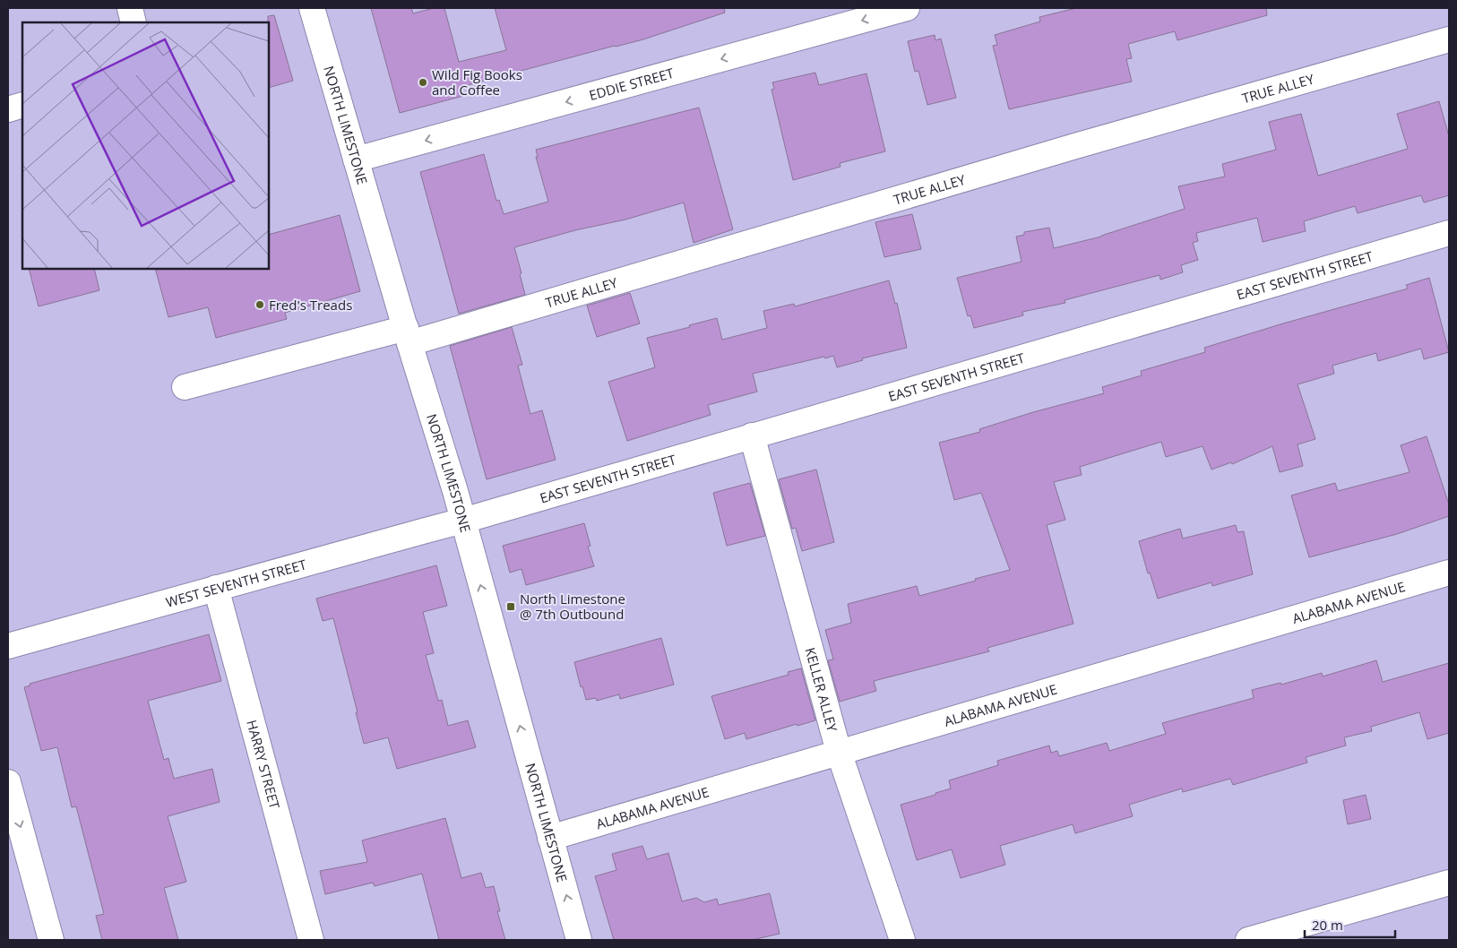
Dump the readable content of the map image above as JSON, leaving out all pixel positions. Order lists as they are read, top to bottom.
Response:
{
  "streets": {
    "street": [
      "EDDIE STREET",
      "TRUE ALLEY",
      "NORTH LIMESTONE",
      "EAST SEVENTH STREET",
      "WEST SEVENTH STREET",
      "ALABAMA AVENUE",
      "KELLER ALLEY",
      "HARRY STREET"
    ]
  },
  "crossings": [
    ["EDDIE STREET", "NORTH LIMESTONE"],
    ["TRUE ALLEY", "NORTH LIMESTONE"],
    ["NORTH LIMESTONE", "EAST SEVENTH STREET"],
    ["NORTH LIMESTONE", "WEST SEVENTH STREET"],
    ["NORTH LIMESTONE", "ALABAMA AVENUE"],
    ["EAST SEVENTH STREET", "WEST SEVENTH STREET"],
    ["EAST SEVENTH STREET", "KELLER ALLEY"],
    ["WEST SEVENTH STREET", "HARRY STREET"],
    ["ALABAMA AVENUE", "KELLER ALLEY"]
  ],
  "one_way": ["EDDIE STREET", "NORTH LIMESTONE"],
  "places": {
    "other": ["Wild Fig Books and Coffee", "Fred's Treads"],
    "transit": ["North Limestone @ 7th Outbound"]
  },
  "scale_bar": "20 m"
}
